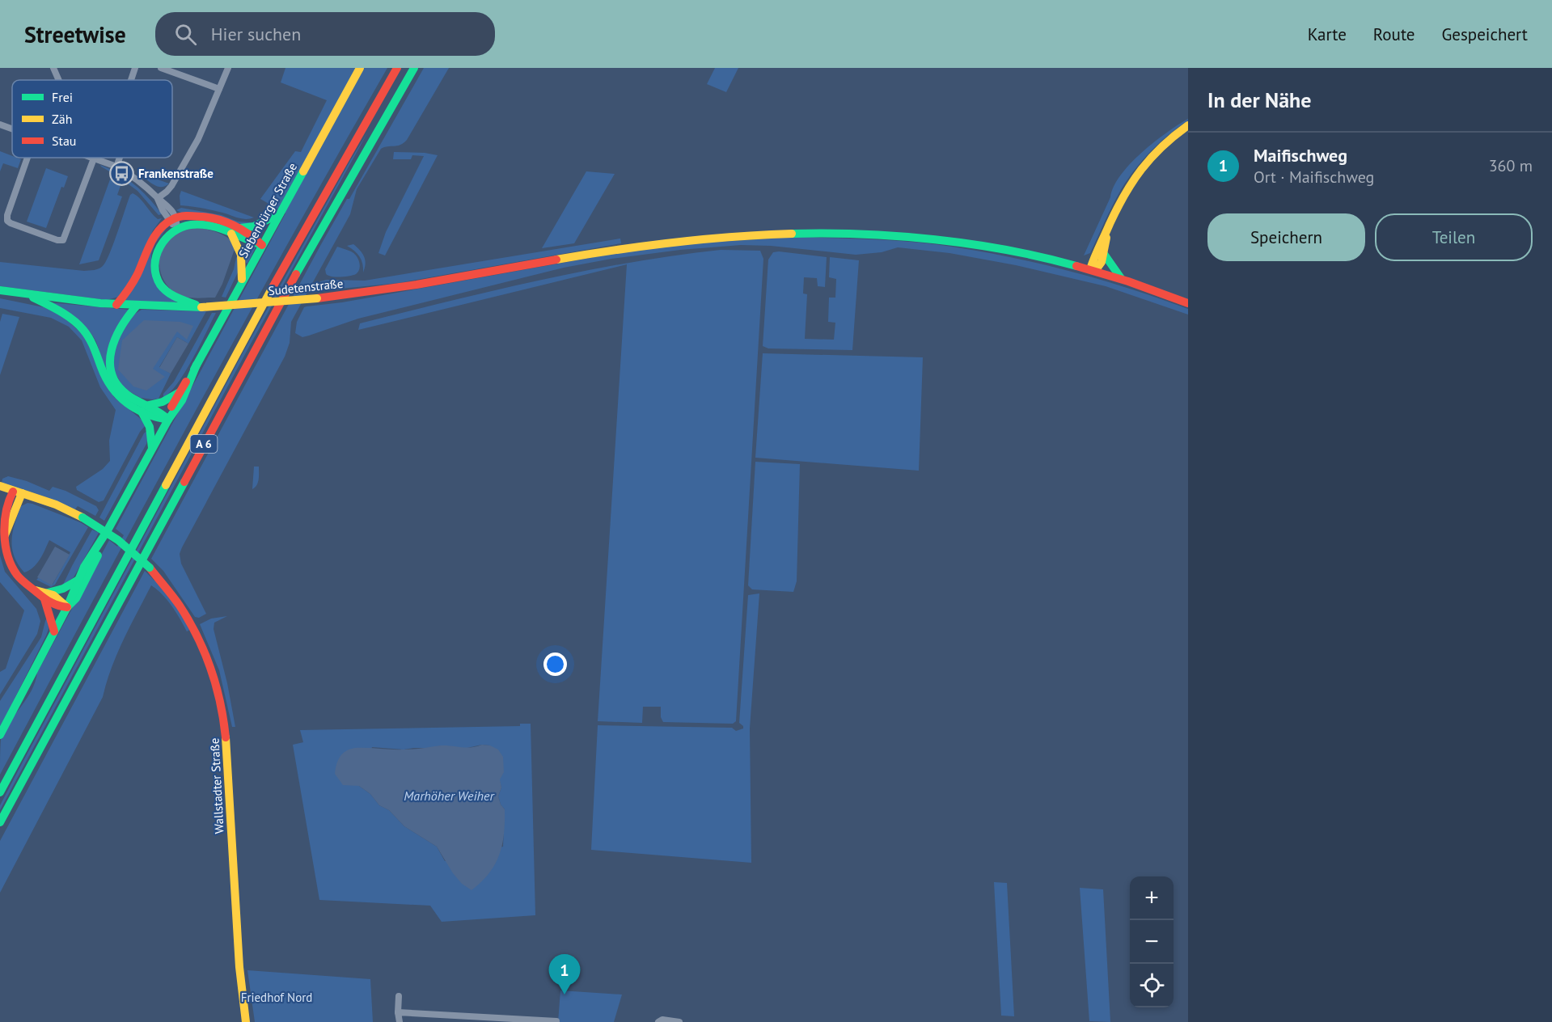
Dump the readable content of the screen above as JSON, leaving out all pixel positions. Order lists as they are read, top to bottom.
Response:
{
  "streets": {
    "main road": [
      "Siebenbürger Straße",
      "Sudetenstraße",
      "A 6",
      "Wallstadter Straße"
    ]
  },
  "water": ["Marhöher Weiher"],
  "parks": ["Friedhof Nord"],
  "places": {
    "bus stop": ["Frankenstraße"]
  },
  "legend": ["Frei", "Zäh", "Stau"],
  "page": {
    "header": "Streetwise",
    "search": "Hier suchen",
    "nav": ["Karte", "Route", "Gespeichert"],
    "heading": "In der Nähe",
    "list": [
      {
        "mark": "1",
        "name": "Maifischweg",
        "note": "Ort · Maifischweg",
        "value": "360 m"
      }
    ],
    "buttons": ["Speichern", "Teilen"],
    "map_buttons": ["+", "−"],
    "pins": "1"
  }
}
